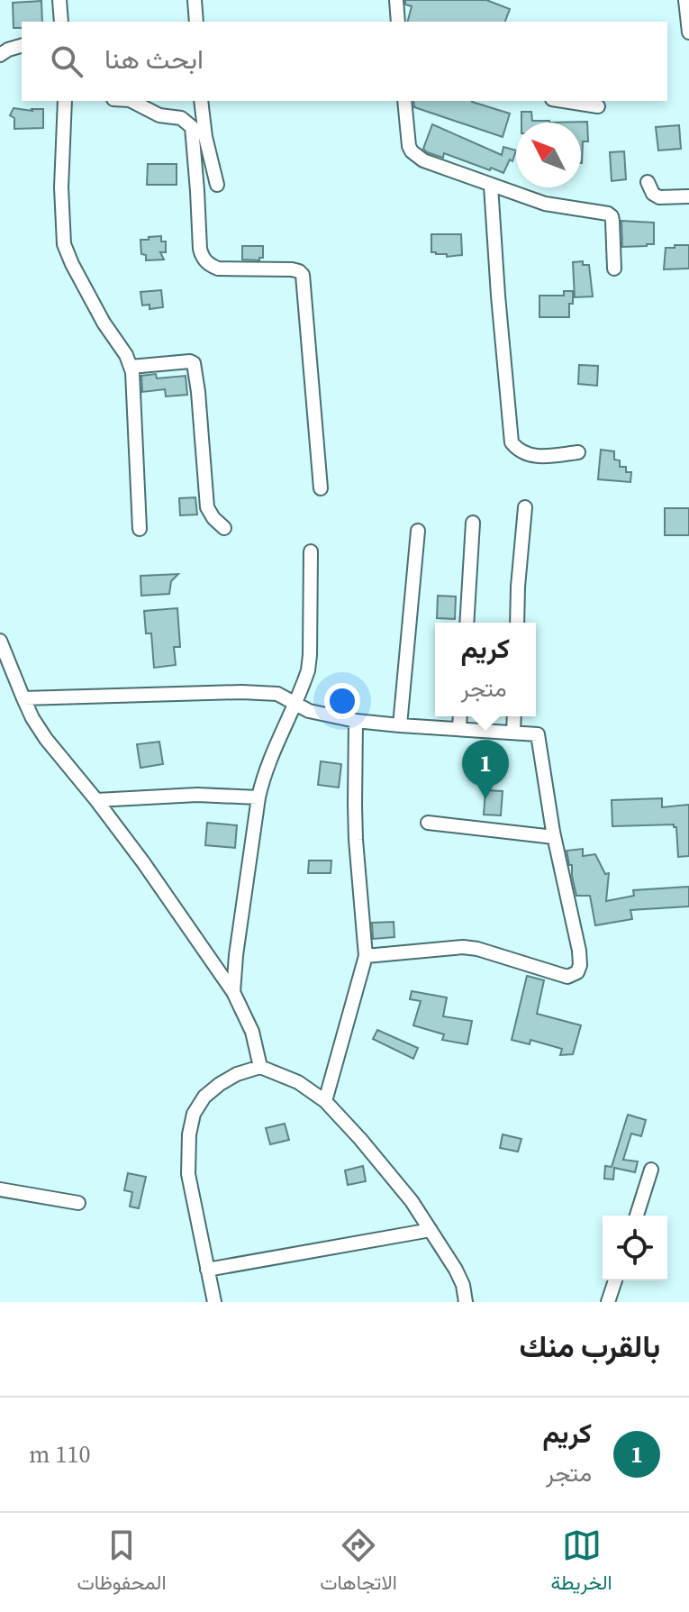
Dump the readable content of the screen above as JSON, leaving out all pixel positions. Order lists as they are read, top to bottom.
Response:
{
  "north": "top left",
  "page": {
    "search": "ابحث هنا",
    "popup": ["كريم", "متجر"],
    "pins": "1",
    "heading": "بالقرب منك",
    "list": [
      {
        "mark": "1",
        "name": "كريم",
        "note": "متجر",
        "value": "110 m"
      }
    ],
    "nav": ["الخريطة", "الاتجاهات", "المحفوظات"]
  }
}
